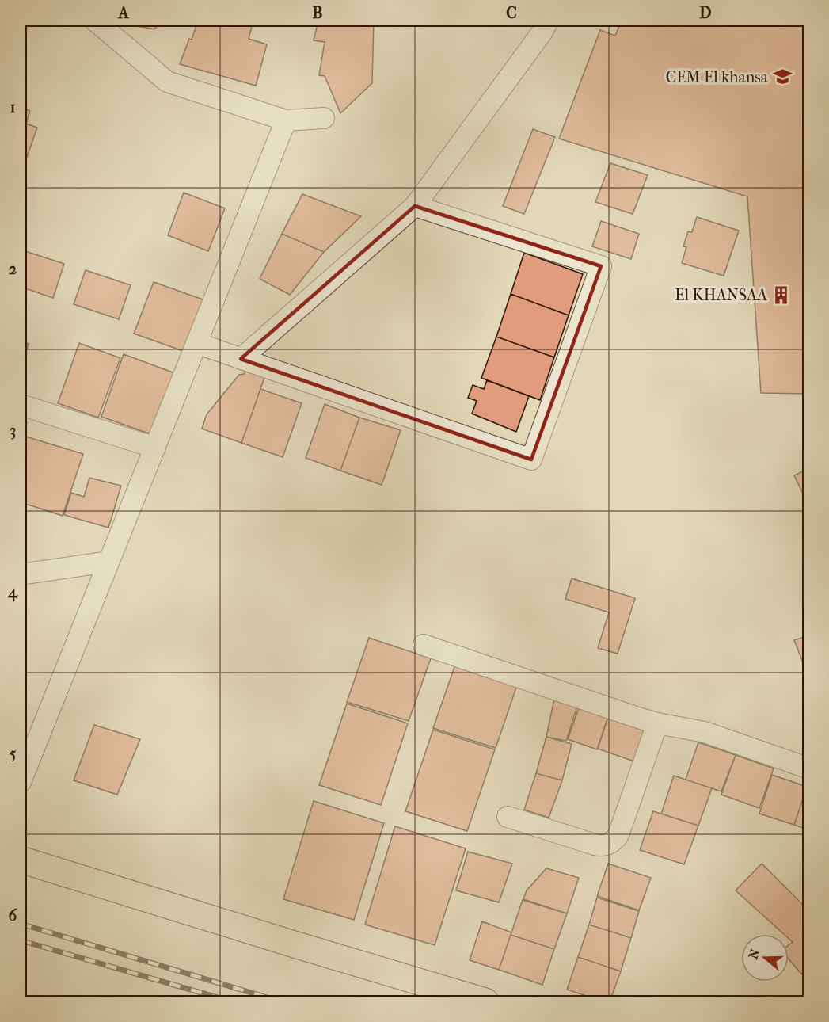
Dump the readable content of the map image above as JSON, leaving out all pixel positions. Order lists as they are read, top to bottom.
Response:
{
  "places": {
    "school or university": ["CEM El khansa"],
    "building": ["El KHANSAA"]
  },
  "north": "left",
  "grid": {
    "columns": [
      "A",
      "B",
      "C",
      "D"
    ],
    "rows": [
      "1",
      "2",
      "3",
      "4",
      "5",
      "6"
    ]
  }
}
